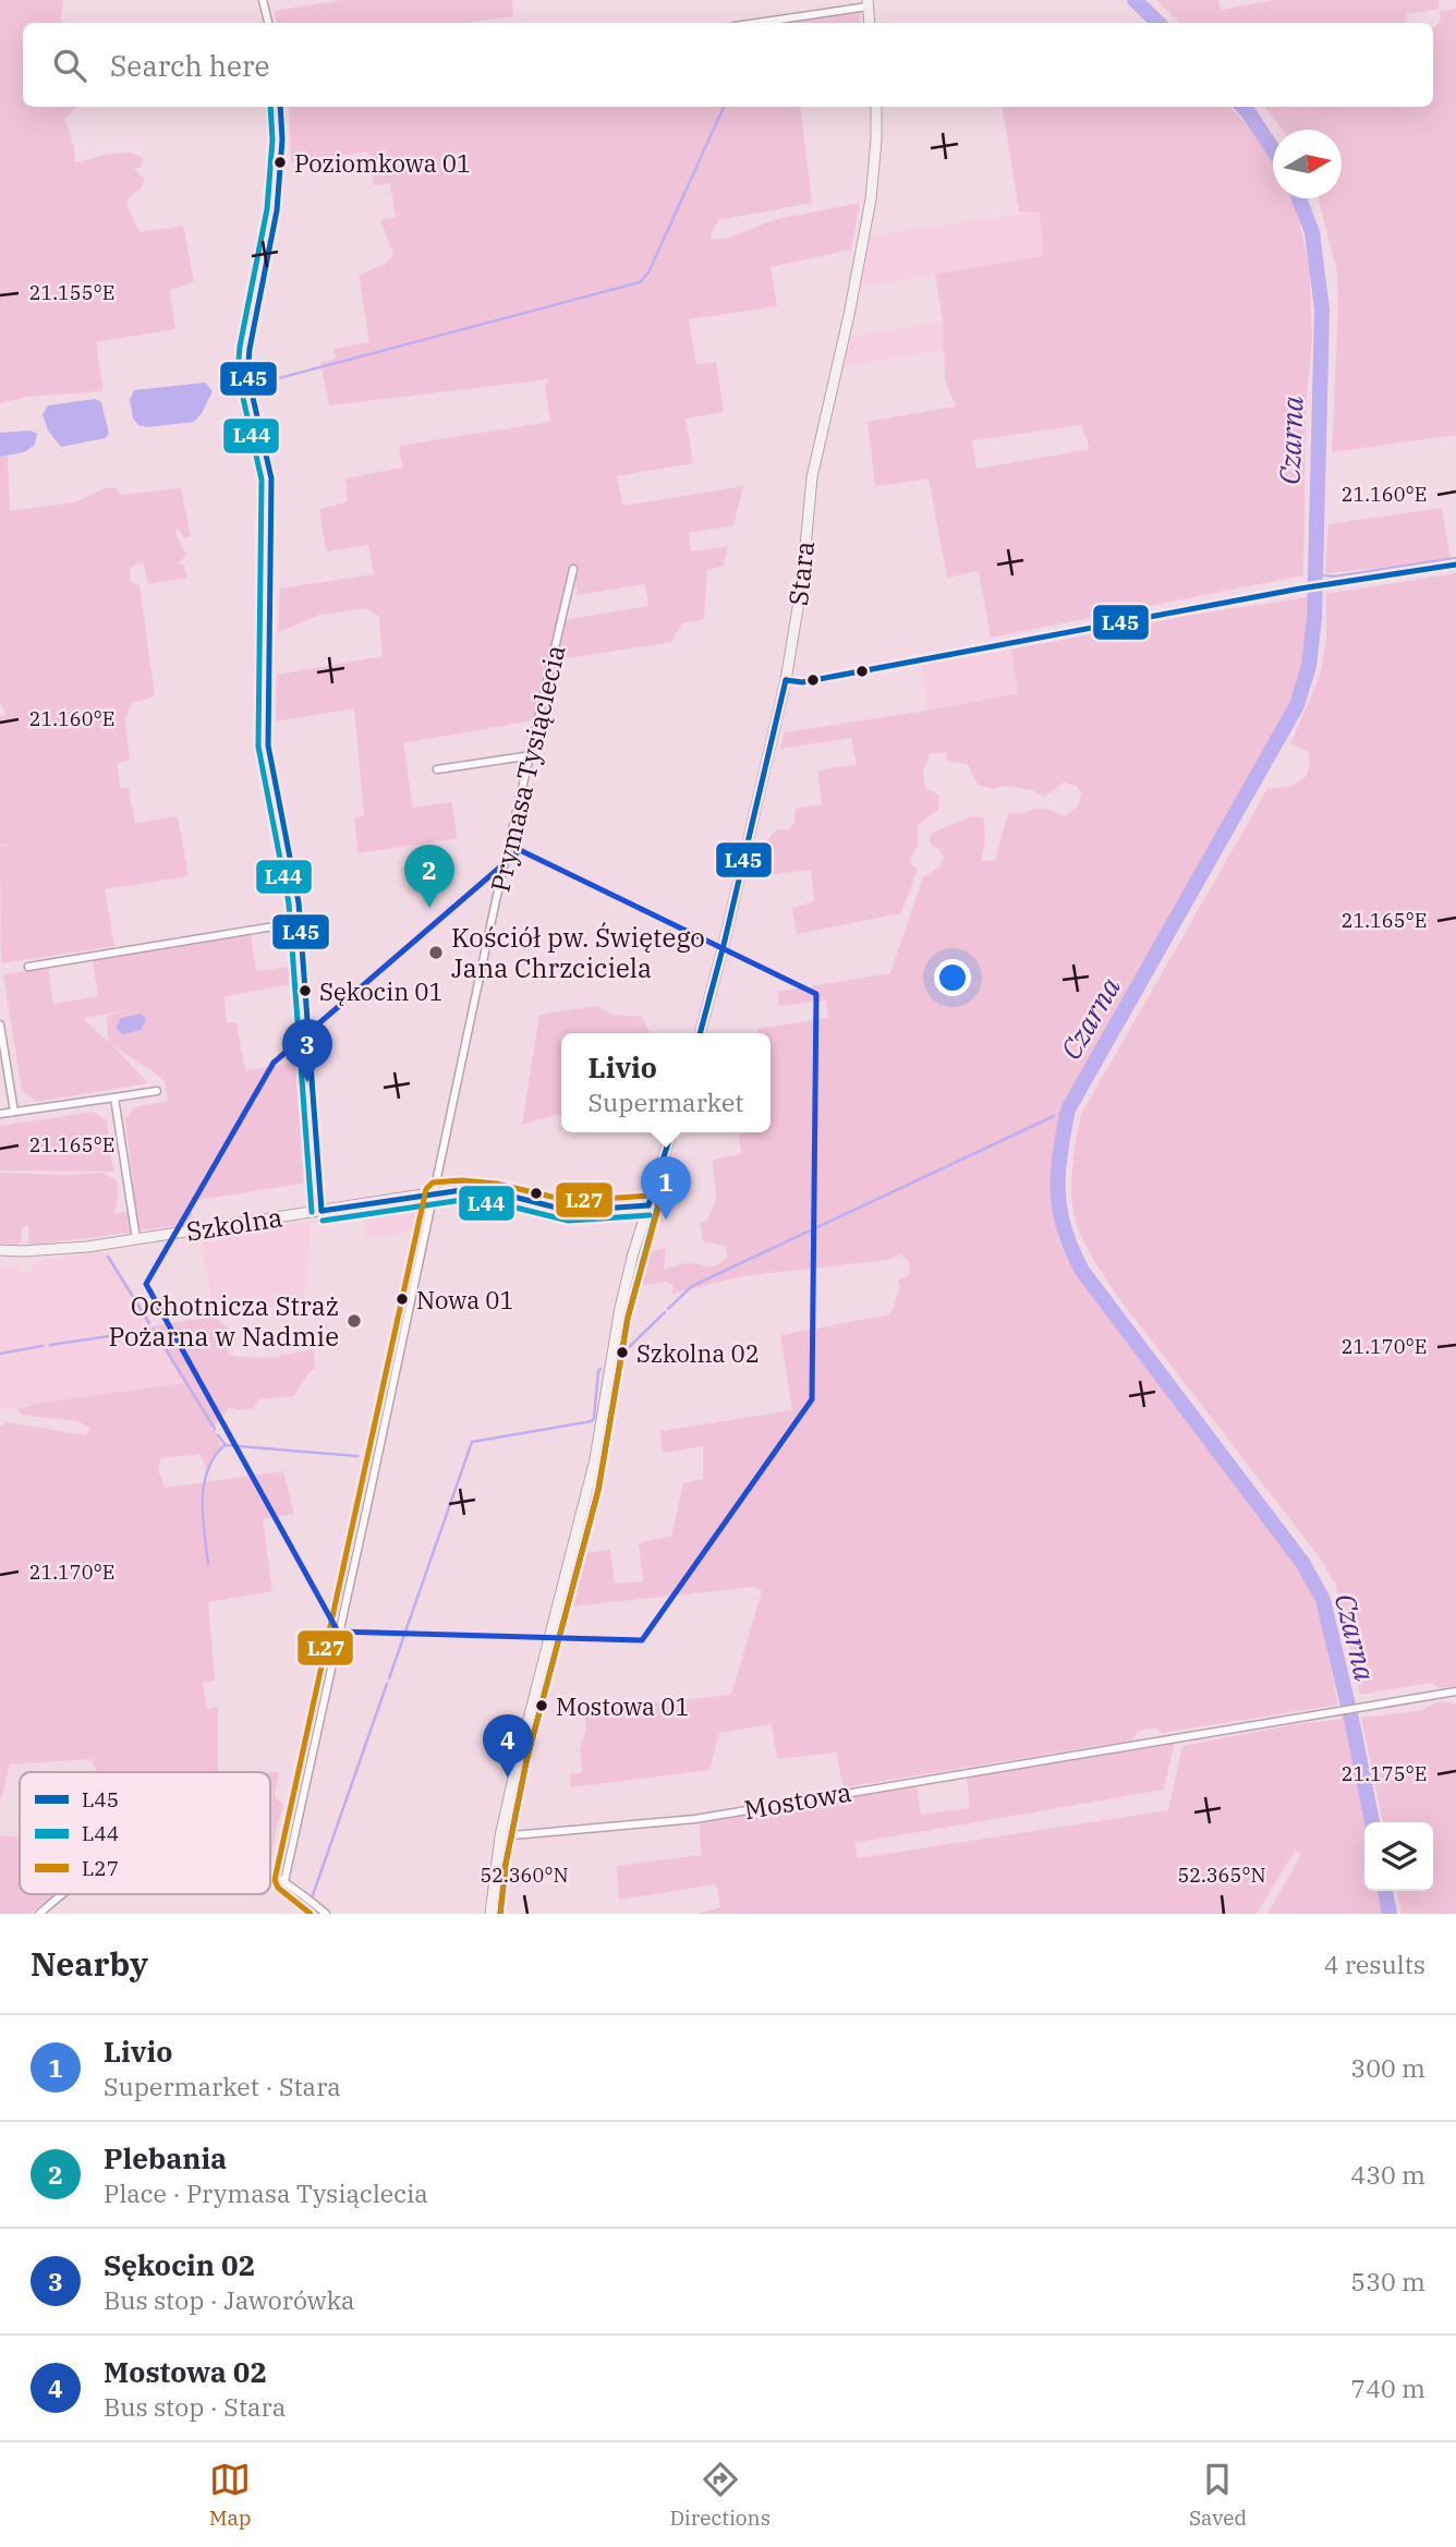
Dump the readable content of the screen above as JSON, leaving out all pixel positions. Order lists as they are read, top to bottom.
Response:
{
  "streets": {
    "street": [
      "Stara",
      "Prymasa Tysiąclecia",
      "Szkolna",
      "Mostowa"
    ]
  },
  "crossings": [
    ["Prymasa Tysiąclecia", "Szkolna"]
  ],
  "water": ["Czarna"],
  "places": [
    "Poziomkowa 01",
    "Kościół pw. Świętego Jana Chrzciciela",
    "Sękocin 01",
    "Nowa 01",
    "Ochotnicza Straż Pożarna w Nadmie",
    "Szkolna 02",
    "Mostowa 01"
  ],
  "lines": ["transit line L45", "transit line L44", "transit line L27"],
  "legend": ["L45", "L44", "L27"],
  "north": "right",
  "page": {
    "search": "Search here",
    "pins": [
      "2",
      "3",
      "1",
      "4"
    ],
    "popup": ["Livio", "Supermarket"],
    "heading": ["Nearby", "4 results"],
    "list": [
      {
        "mark": "1",
        "name": "Livio",
        "note": "Supermarket · Stara",
        "value": "300 m"
      },
      {
        "mark": "2",
        "name": "Plebania",
        "note": "Place · Prymasa Tysiąclecia",
        "value": "430 m"
      },
      {
        "mark": "3",
        "name": "Sękocin 02",
        "note": "Bus stop · Jaworówka",
        "value": "530 m"
      },
      {
        "mark": "4",
        "name": "Mostowa 02",
        "note": "Bus stop · Stara",
        "value": "740 m"
      }
    ],
    "nav": ["Map", "Directions", "Saved"]
  },
  "coordinates": [
    "21.155°E",
    "21.160°E",
    "21.165°E",
    "21.170°E",
    "21.175°E",
    "52.360°N",
    "52.365°N"
  ]
}
